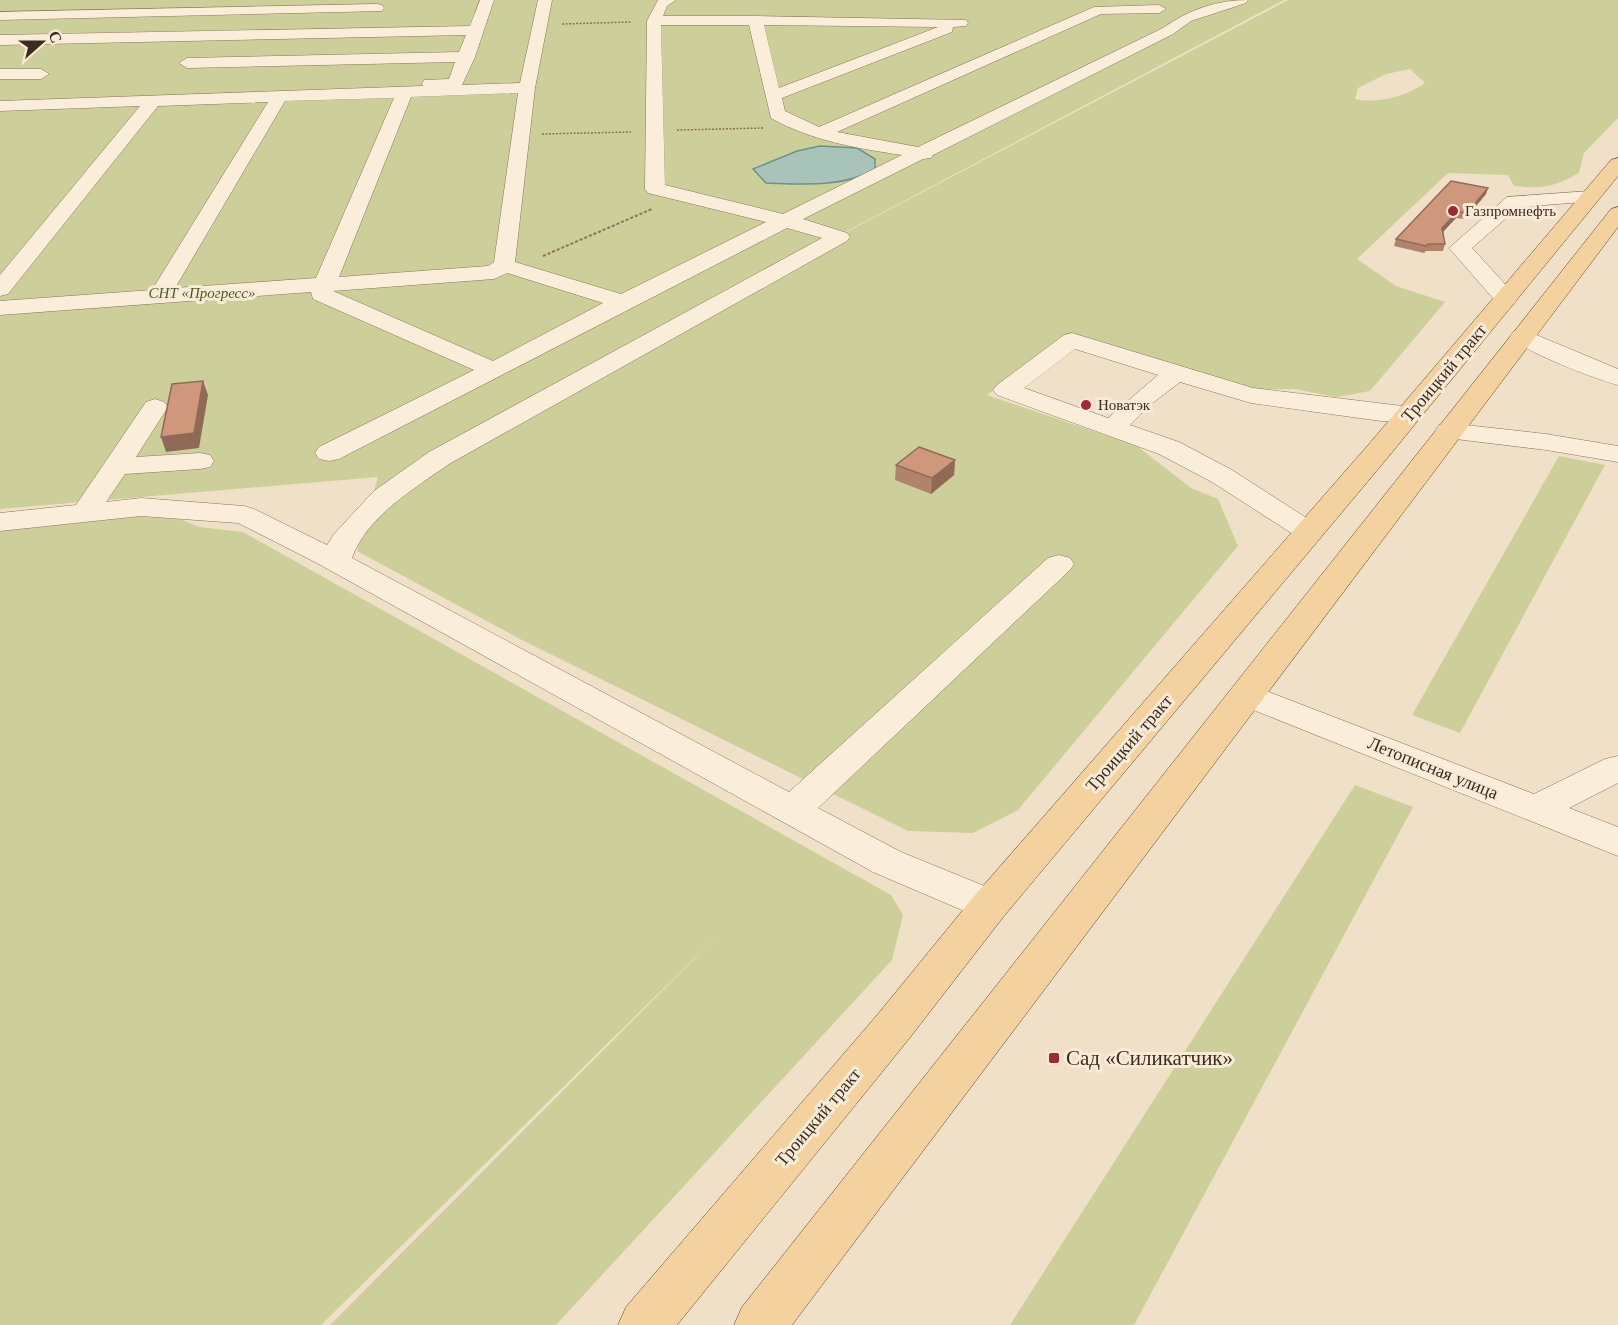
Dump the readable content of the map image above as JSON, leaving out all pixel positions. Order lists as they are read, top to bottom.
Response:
{
  "streets": {
    "main road": ["Троицкий тракт"],
    "street": ["Летописная улица"]
  },
  "crossings": [
    ["Троицкий тракт", "Летописная улица"]
  ],
  "parks": ["СНТ «Прогресс»"],
  "places": {
    "other": ["Газпромнефть", "Новатэк"],
    "transit": ["Сад «Силикатчик»"]
  },
  "north": "right"
}
